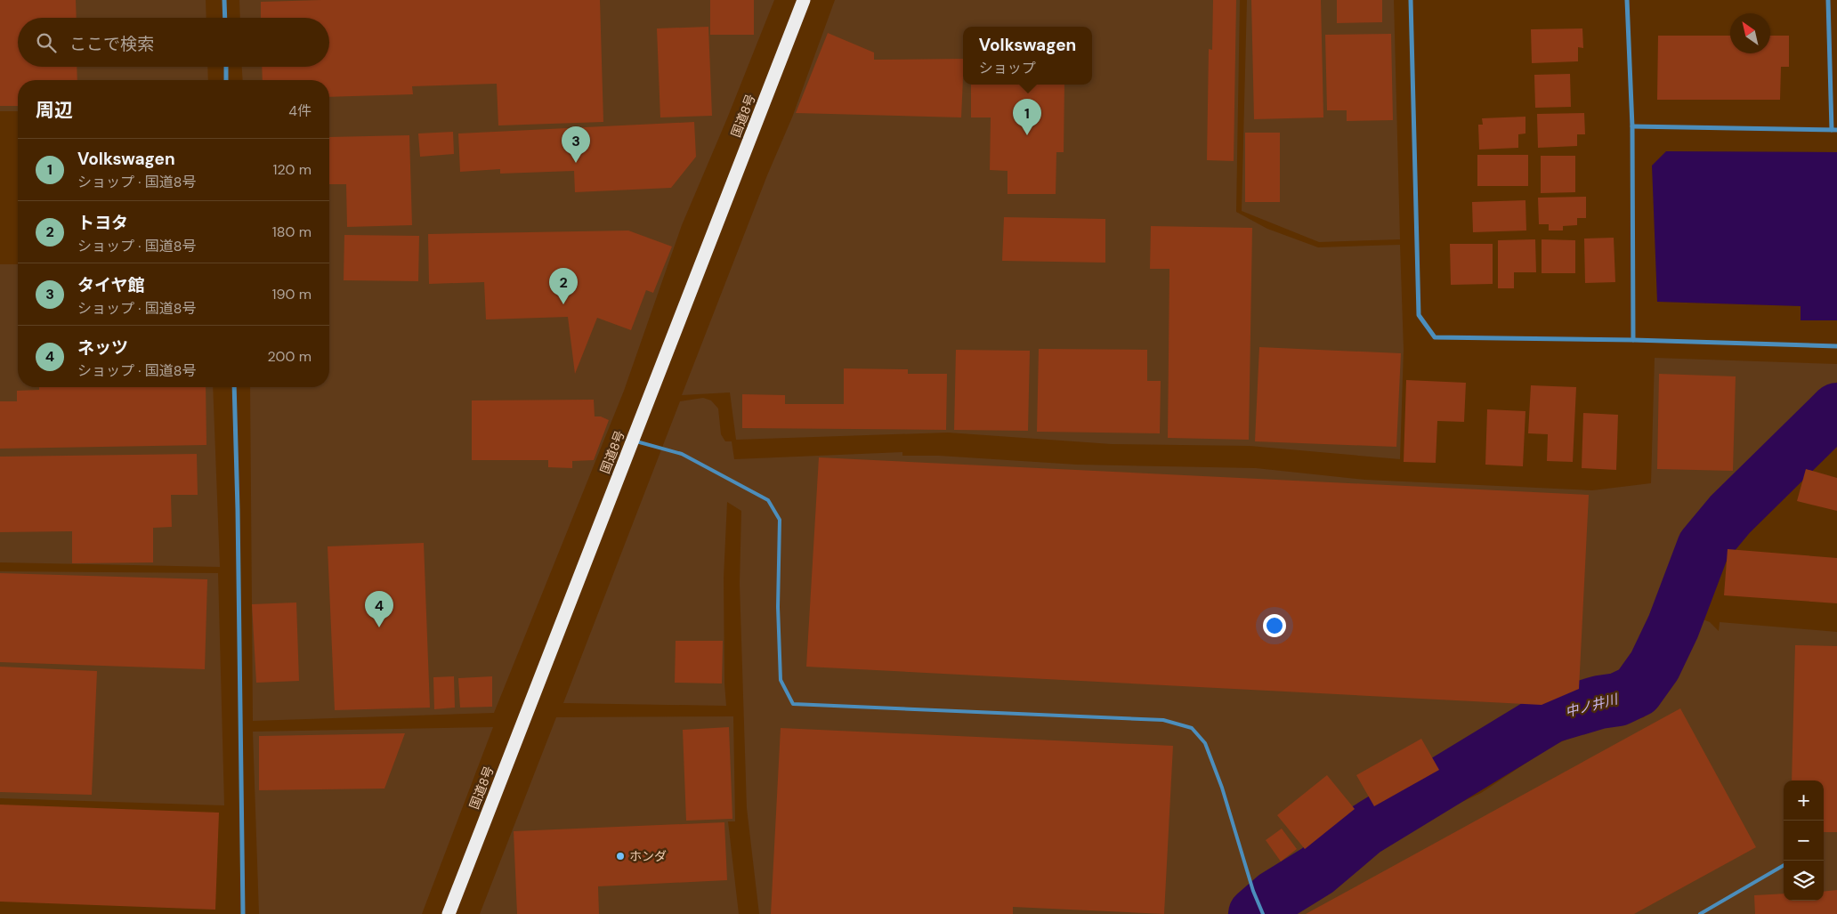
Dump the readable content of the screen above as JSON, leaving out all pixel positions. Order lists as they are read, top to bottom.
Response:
{
  "streets": {
    "highway": ["国道8号"]
  },
  "water": ["中ノ井川"],
  "places": ["ホンダ"],
  "north": "top left",
  "page": {
    "search": "ここで検索",
    "popup": ["Volkswagen", "ショップ"],
    "heading": ["周辺", "4件"],
    "pins": [
      "1",
      "3",
      "2",
      "4"
    ],
    "list": [
      {
        "mark": "1",
        "name": "Volkswagen",
        "note": "ショップ · 国道8号",
        "value": "120 m"
      },
      {
        "mark": "2",
        "name": "トヨタ",
        "note": "ショップ · 国道8号",
        "value": "180 m"
      },
      {
        "mark": "3",
        "name": "タイヤ館",
        "note": "ショップ · 国道8号",
        "value": "190 m"
      },
      {
        "mark": "4",
        "name": "ネッツ",
        "note": "ショップ · 国道8号",
        "value": "200 m"
      }
    ],
    "map_buttons": ["+", "−"]
  }
}
